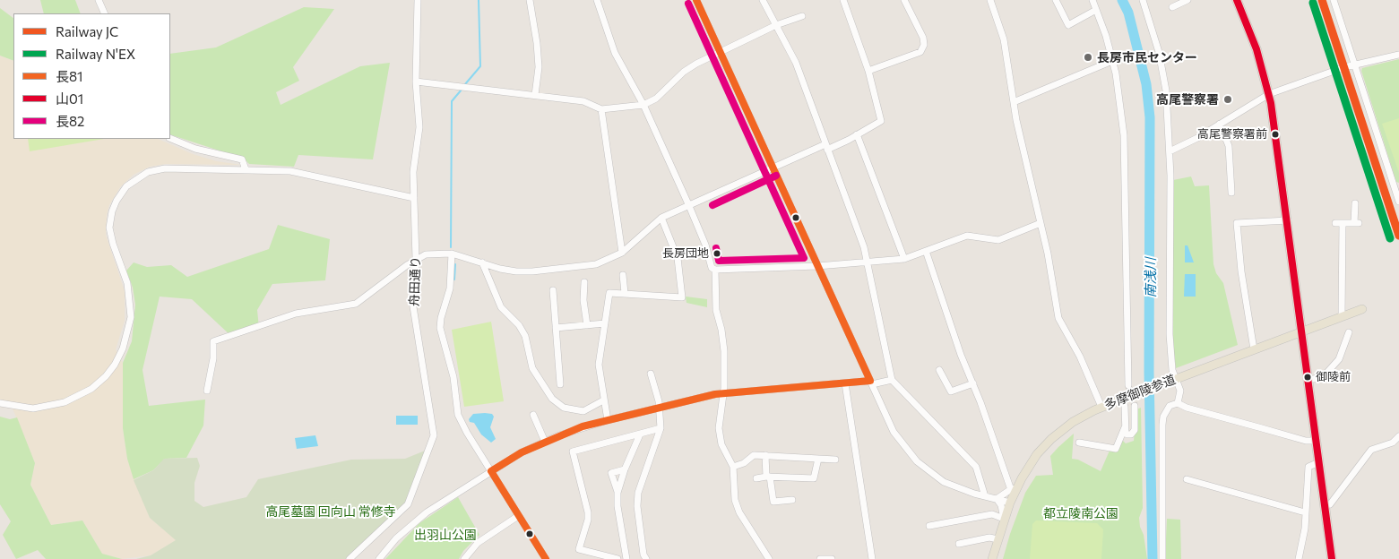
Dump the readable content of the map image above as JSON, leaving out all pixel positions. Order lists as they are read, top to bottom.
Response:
{
  "streets": {
    "main road": ["多摩御陵参道"],
    "street": ["舟田通り"]
  },
  "water": ["南浅川"],
  "parks": ["高尾墓園 回向山 常修寺", "都立陵南公園", "出羽山公園"],
  "places": [
    "長房市民センター",
    "高尾警察署",
    "高尾警察署前",
    "長房団地",
    "御陵前"
  ],
  "lines": [
    "rail line JC",
    "transit line 長81",
    "transit line 山01",
    "rail line N'EX",
    "transit line 長82"
  ],
  "legend": [
    "Railway JC",
    "Railway N'EX",
    "長81",
    "山01",
    "長82"
  ]
}
